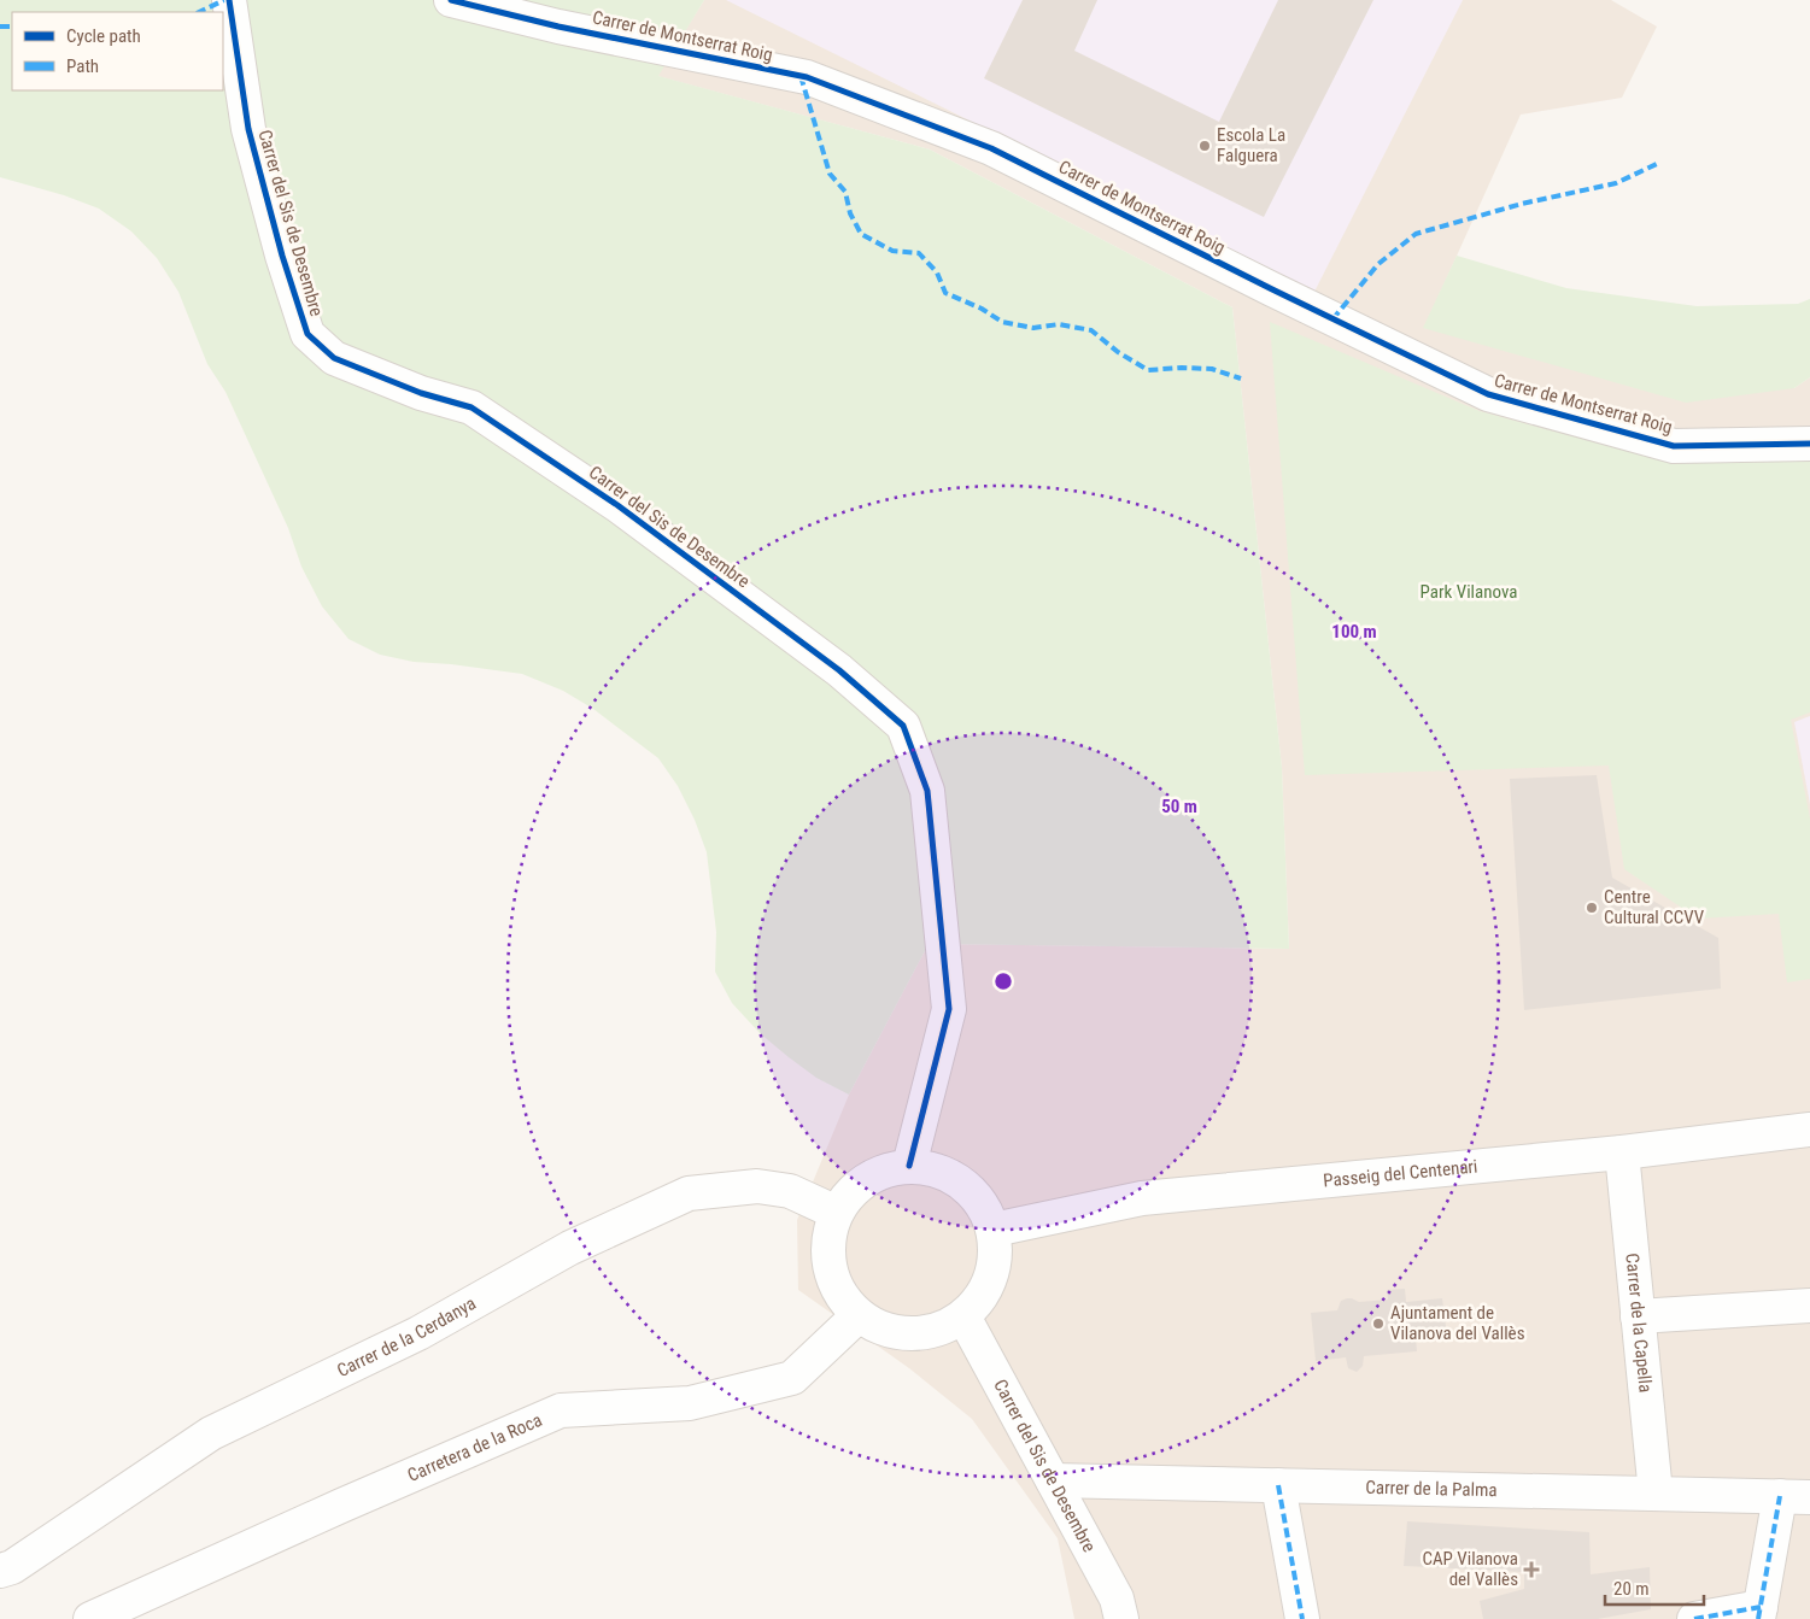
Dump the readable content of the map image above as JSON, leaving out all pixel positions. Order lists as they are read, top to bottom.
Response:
{
  "streets": {
    "street": [
      "Carrer de Montserrat Roig",
      "Carrer del Sis de Desembre",
      "Passeig del Centenari",
      "Carrer de la Capella",
      "Carrer de la Cerdanya",
      "Carretera de la Roca",
      "Carrer de la Palma"
    ]
  },
  "crossings": [
    ["Carrer del Sis de Desembre", "Passeig del Centenari"],
    ["Carrer del Sis de Desembre", "Carrer de la Cerdanya"],
    ["Carrer del Sis de Desembre", "Carretera de la Roca"],
    ["Carrer del Sis de Desembre", "Carrer de la Palma"],
    ["Passeig del Centenari", "Carrer de la Capella"],
    ["Passeig del Centenari", "Carrer de la Cerdanya"],
    ["Passeig del Centenari", "Carretera de la Roca"],
    ["Carrer de la Capella", "Carrer de la Palma"],
    ["Carrer de la Cerdanya", "Carretera de la Roca"]
  ],
  "parks": ["Park Vilanova"],
  "places": {
    "other": ["Escola La Falguera", "Centre Cultural CCVV", "Ajuntament de Vilanova del Vallès"],
    "health": ["CAP Vilanova del Vallès"]
  },
  "legend": ["Cycle path", "Path"],
  "scale_bar": "20 m",
  "rings": ["100 m", "50 m"]
}
